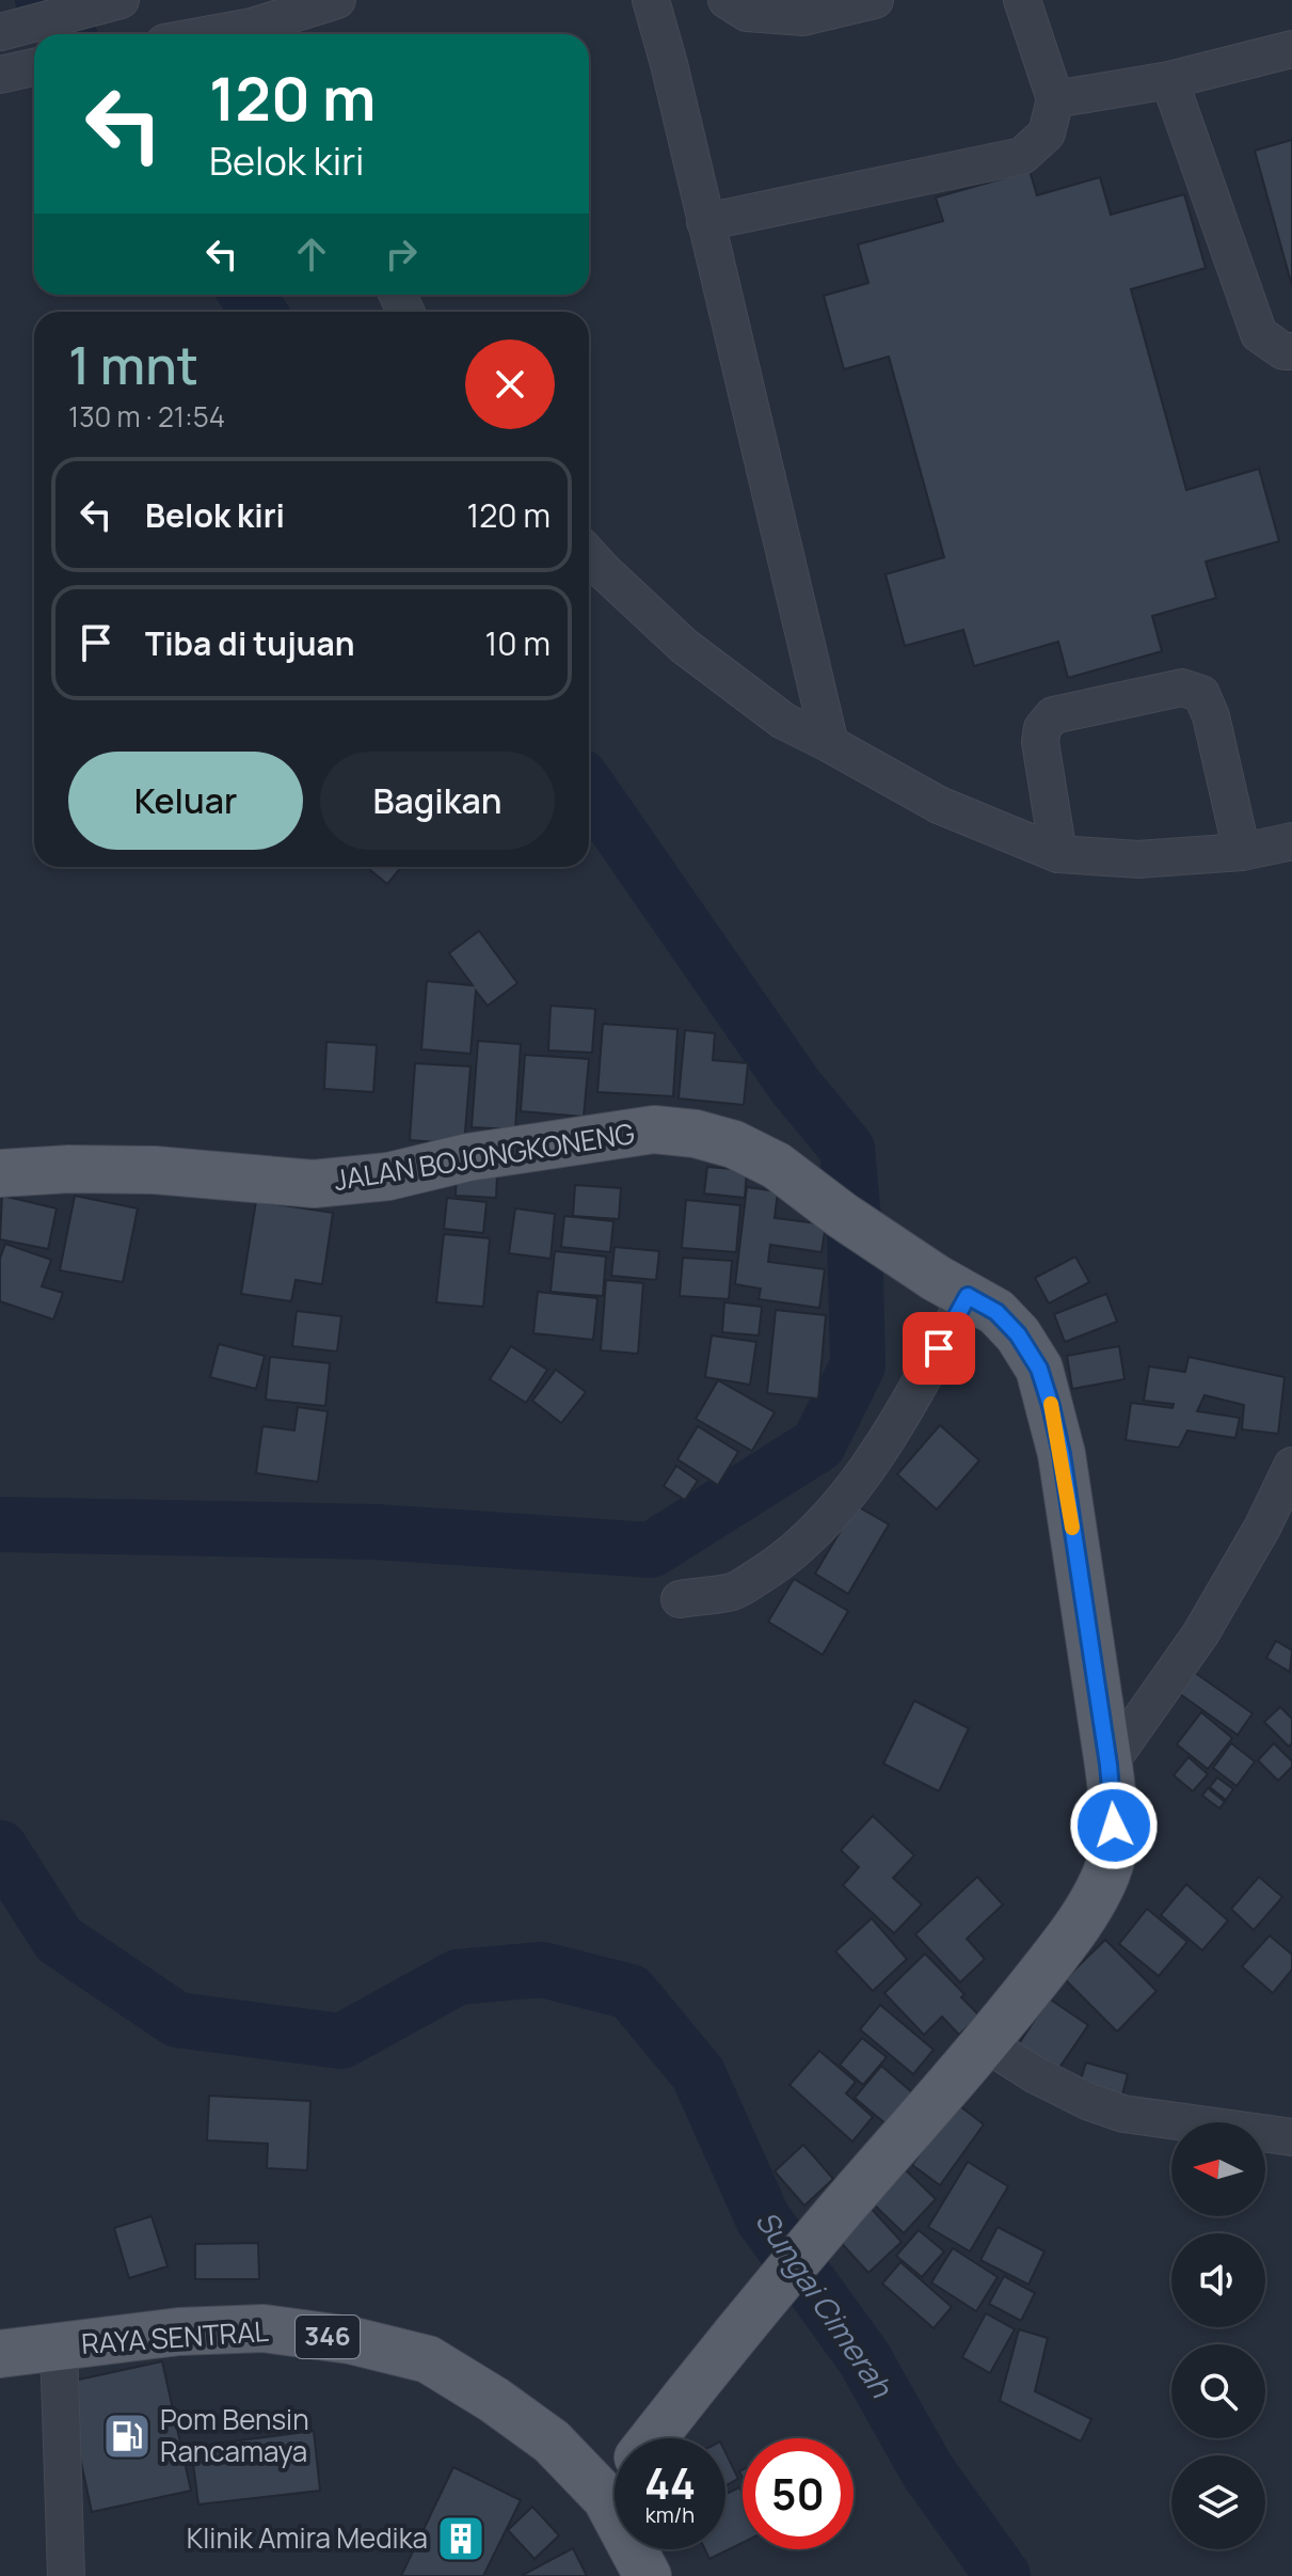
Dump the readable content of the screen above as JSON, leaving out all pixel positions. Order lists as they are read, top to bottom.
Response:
{
  "streets": {
    "main road": ["JALAN BOJONGKONENG", "346", "RAYA SENTRAL"]
  },
  "crossings": [
    ["JALAN BOJONGKONENG", "346"],
    ["JALAN BOJONGKONENG", "RAYA SENTRAL"],
    ["346", "RAYA SENTRAL"]
  ],
  "water": ["Sungai Cimerah"],
  "places": {
    "fuel station": ["Pom Bensin Rancamaya"],
    "building": ["Klinik Amira Medika"]
  },
  "north": "left",
  "page": {
    "turn": ["120 m", "Belok kiri"],
    "heading": ["1 mnt", "130 m · 21:54"],
    "list": [
      {
        "name": "Belok kiri",
        "value": "120 m"
      },
      {
        "name": "Tiba di tujuan",
        "value": "10 m"
      }
    ],
    "buttons": ["Keluar", "Bagikan"],
    "speed": "44 km/h",
    "limit": "50"
  }
}
